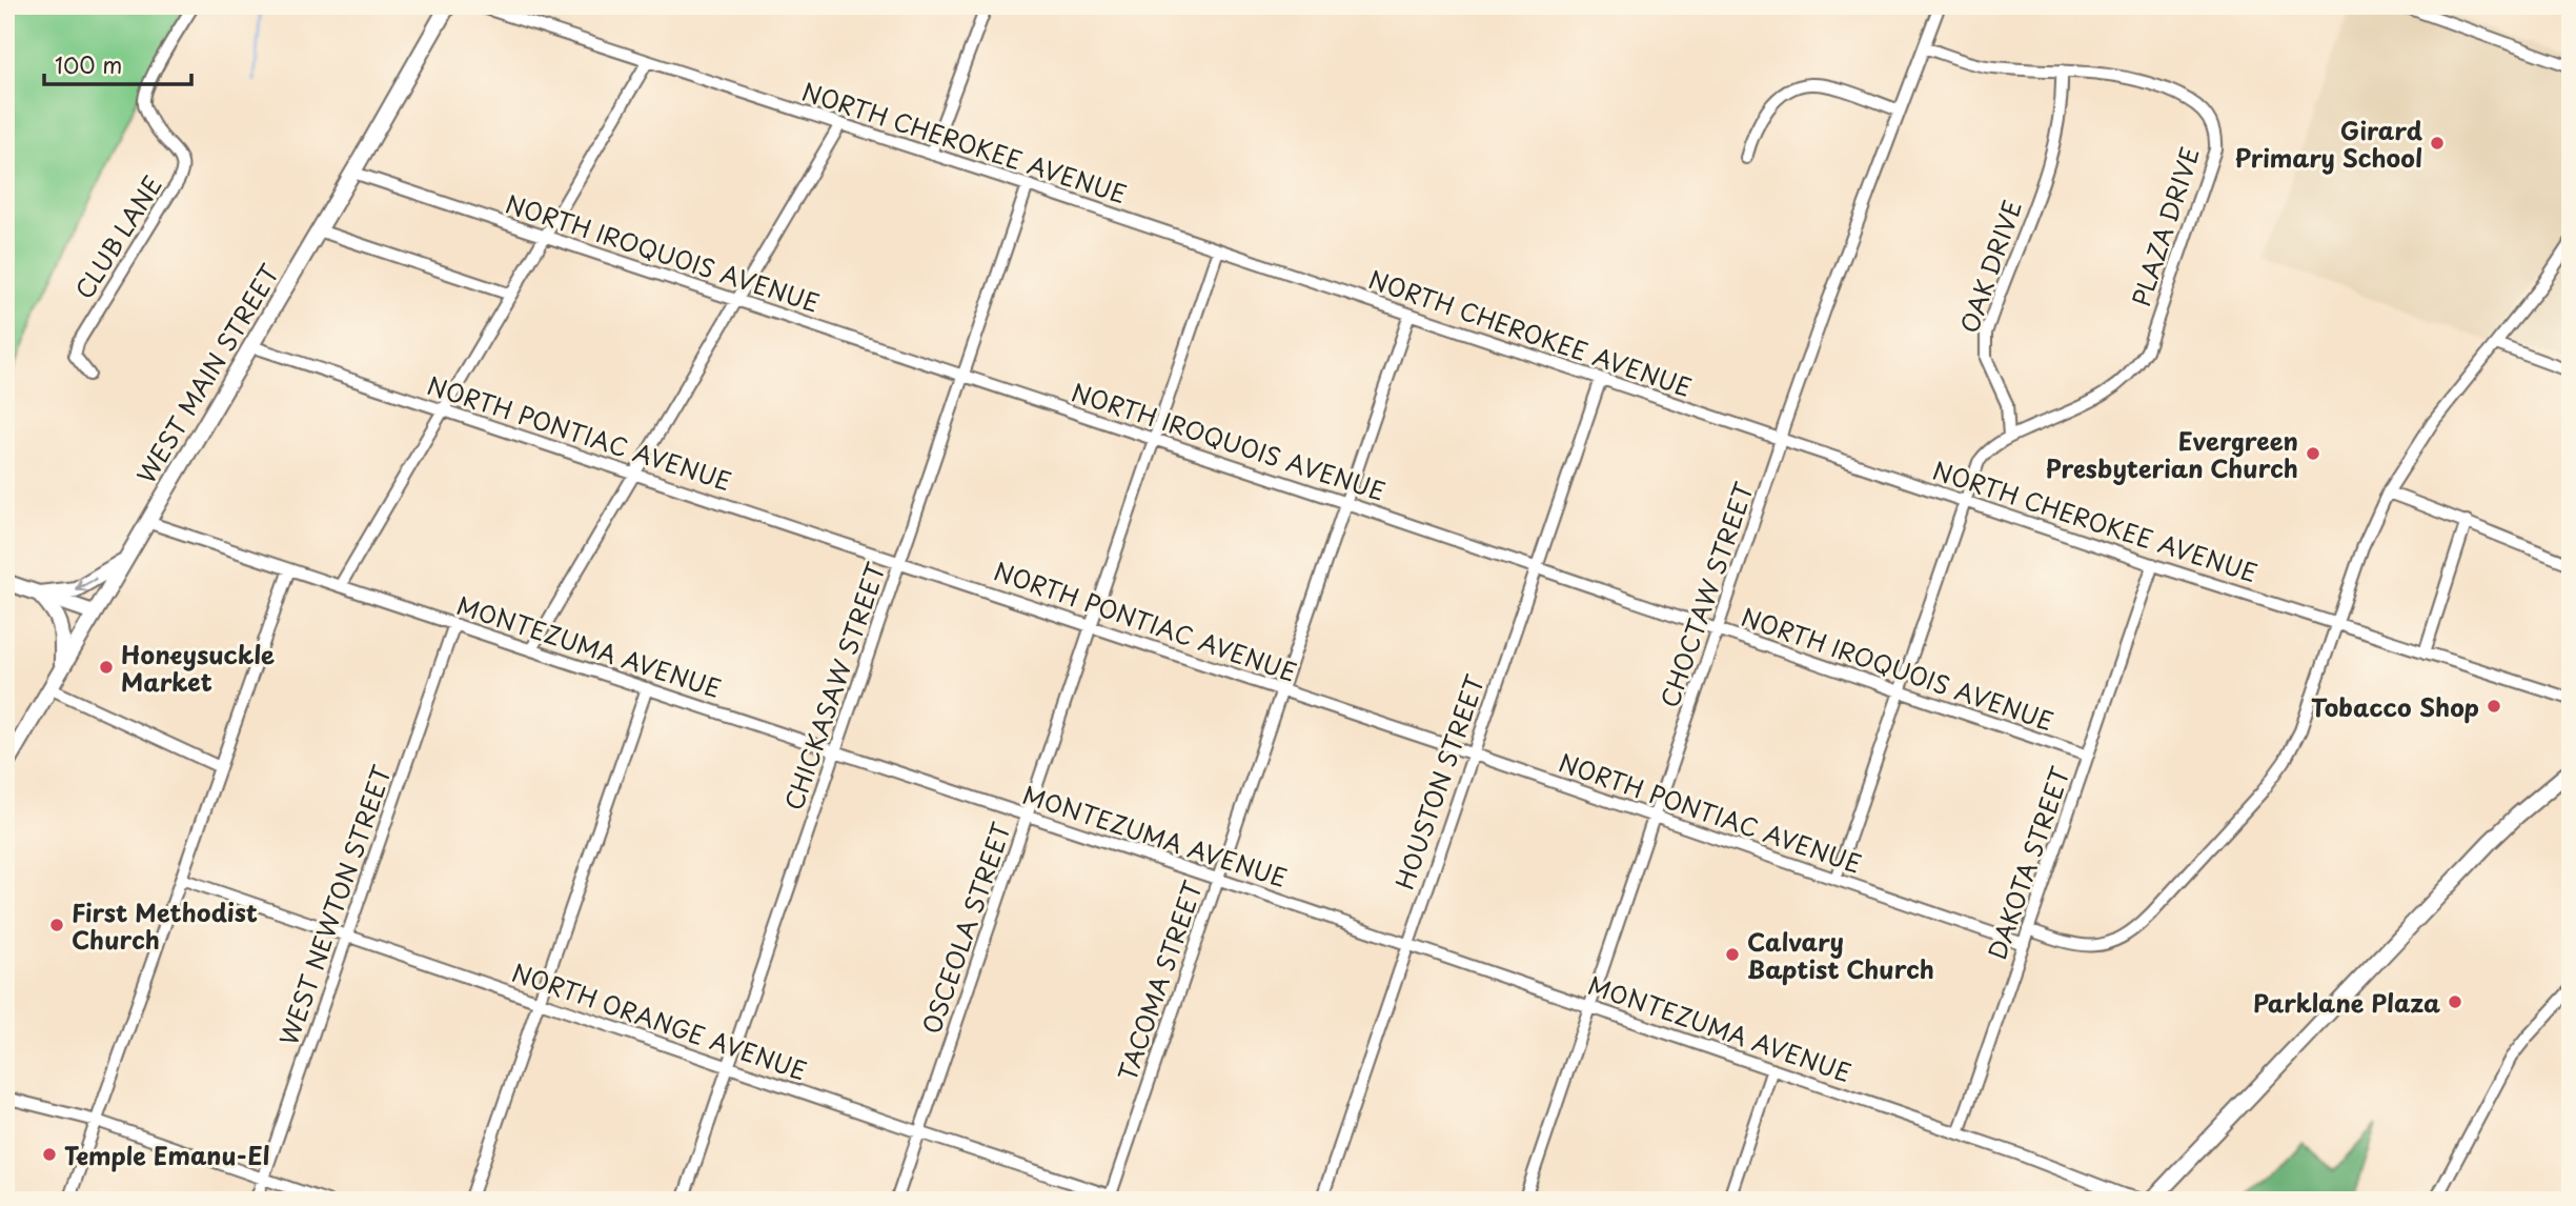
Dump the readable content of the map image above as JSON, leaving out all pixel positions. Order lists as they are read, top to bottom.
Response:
{
  "streets": {
    "main road": ["WEST MAIN STREET"],
    "street": [
      "NORTH CHEROKEE AVENUE",
      "PLAZA DRIVE",
      "CLUB LANE",
      "NORTH IROQUOIS AVENUE",
      "OAK DRIVE",
      "NORTH PONTIAC AVENUE",
      "CHOCTAW STREET",
      "MONTEZUMA AVENUE",
      "CHICKASAW STREET",
      "HOUSTON STREET",
      "DAKOTA STREET",
      "WEST NEWTON STREET",
      "OSCEOLA STREET",
      "TACOMA STREET",
      "NORTH ORANGE AVENUE"
    ]
  },
  "crossings": [
    ["NORTH CHEROKEE AVENUE", "CHOCTAW STREET"],
    ["NORTH CHEROKEE AVENUE", "CHICKASAW STREET"],
    ["NORTH CHEROKEE AVENUE", "HOUSTON STREET"],
    ["NORTH CHEROKEE AVENUE", "DAKOTA STREET"],
    ["NORTH CHEROKEE AVENUE", "OSCEOLA STREET"],
    ["NORTH CHEROKEE AVENUE", "TACOMA STREET"],
    ["PLAZA DRIVE", "OAK DRIVE"],
    ["PLAZA DRIVE", "CHOCTAW STREET"],
    ["NORTH IROQUOIS AVENUE", "WEST MAIN STREET"],
    ["NORTH IROQUOIS AVENUE", "CHOCTAW STREET"],
    ["NORTH IROQUOIS AVENUE", "CHICKASAW STREET"],
    ["NORTH IROQUOIS AVENUE", "HOUSTON STREET"],
    ["NORTH IROQUOIS AVENUE", "DAKOTA STREET"],
    ["NORTH IROQUOIS AVENUE", "OSCEOLA STREET"],
    ["NORTH IROQUOIS AVENUE", "TACOMA STREET"],
    ["WEST MAIN STREET", "NORTH PONTIAC AVENUE"],
    ["WEST MAIN STREET", "MONTEZUMA AVENUE"],
    ["NORTH PONTIAC AVENUE", "CHOCTAW STREET"],
    ["NORTH PONTIAC AVENUE", "CHICKASAW STREET"],
    ["NORTH PONTIAC AVENUE", "HOUSTON STREET"],
    ["NORTH PONTIAC AVENUE", "DAKOTA STREET"],
    ["NORTH PONTIAC AVENUE", "OSCEOLA STREET"],
    ["NORTH PONTIAC AVENUE", "TACOMA STREET"],
    ["CHOCTAW STREET", "MONTEZUMA AVENUE"],
    ["MONTEZUMA AVENUE", "CHICKASAW STREET"],
    ["MONTEZUMA AVENUE", "HOUSTON STREET"],
    ["MONTEZUMA AVENUE", "DAKOTA STREET"],
    ["MONTEZUMA AVENUE", "WEST NEWTON STREET"],
    ["MONTEZUMA AVENUE", "OSCEOLA STREET"],
    ["MONTEZUMA AVENUE", "TACOMA STREET"],
    ["CHICKASAW STREET", "NORTH ORANGE AVENUE"],
    ["WEST NEWTON STREET", "NORTH ORANGE AVENUE"],
    ["OSCEOLA STREET", "NORTH ORANGE AVENUE"],
    ["TACOMA STREET", "NORTH ORANGE AVENUE"]
  ],
  "places": [
    "Girard Primary School",
    "Evergreen Presbyterian Church",
    "Honeysuckle Market",
    "Tobacco Shop",
    "First Methodist Church",
    "Calvary Baptist Church",
    "Parklane Plaza",
    "Temple Emanu-El"
  ],
  "scale_bar": "100 m"
}
